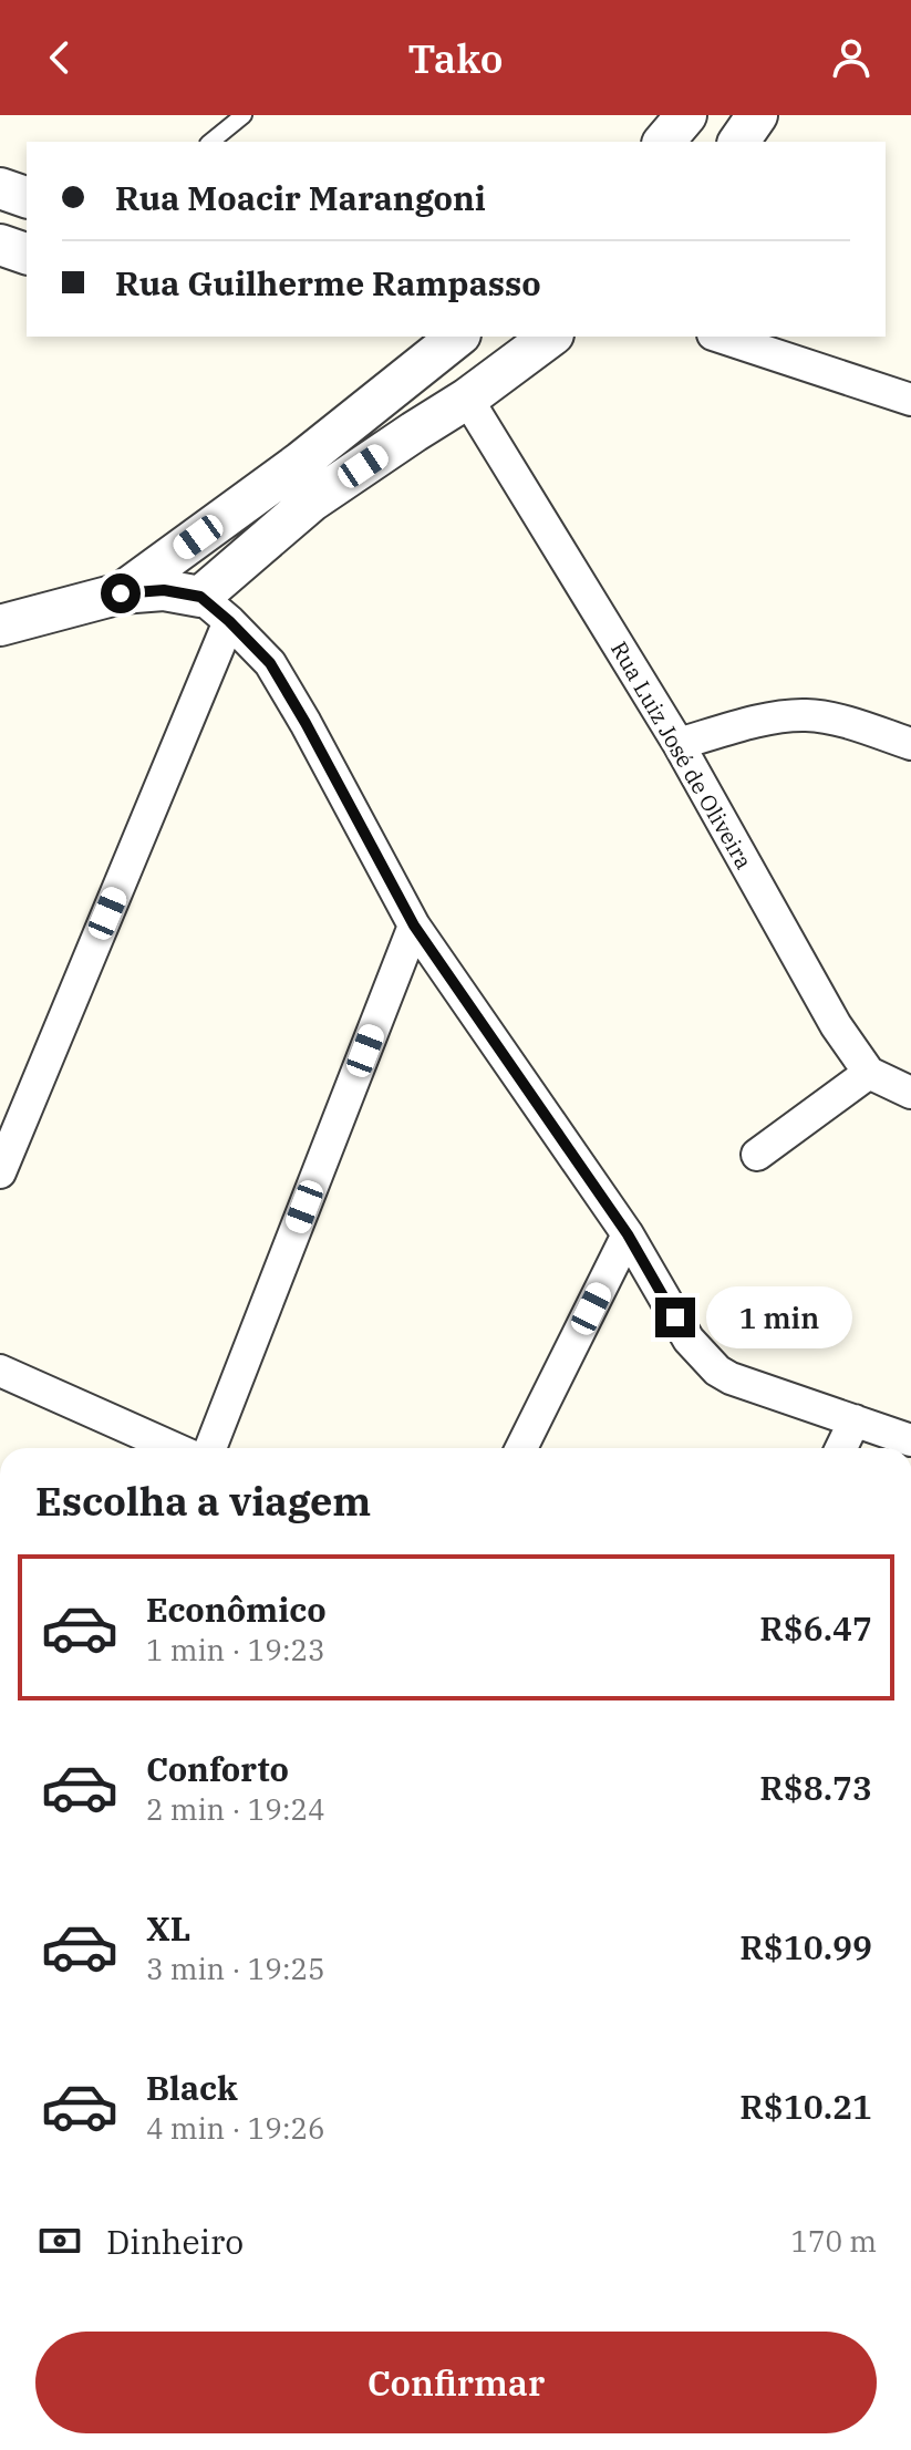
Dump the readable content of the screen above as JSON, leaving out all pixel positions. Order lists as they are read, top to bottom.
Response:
{
  "streets": {
    "street": ["Rua Luiz José de Oliveira"]
  },
  "page": {
    "header": "Tako",
    "banner": ["Rua Moacir Marangoni", "Rua Guilherme Rampasso"],
    "bubble": "1 min",
    "heading": "Escolha a viagem",
    "list": [
      {
        "name": "Econômico",
        "note": "1 min · 19:23",
        "value": "R$6.47"
      },
      {
        "name": "Conforto",
        "note": "2 min · 19:24",
        "value": "R$8.73"
      },
      {
        "name": "XL",
        "note": "3 min · 19:25",
        "value": "R$10.99"
      },
      {
        "name": "Black",
        "note": "4 min · 19:26",
        "value": "R$10.21"
      }
    ],
    "pay": ["Dinheiro", "170 m"],
    "buttons": "Confirmar"
  }
}
